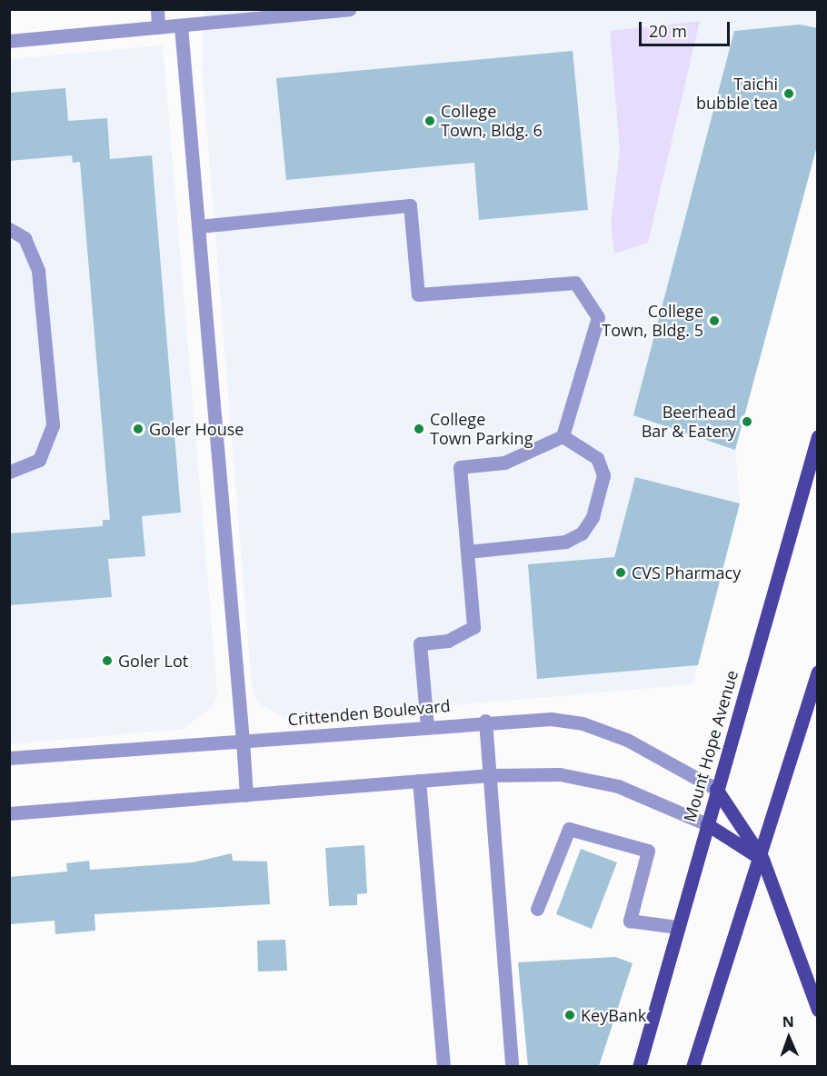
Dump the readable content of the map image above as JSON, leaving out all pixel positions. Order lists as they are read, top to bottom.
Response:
{
  "streets": {
    "main road": ["Mount Hope Avenue"],
    "street": ["Crittenden Boulevard"]
  },
  "crossings": [
    ["Crittenden Boulevard", "Mount Hope Avenue"]
  ],
  "places": [
    "Taichi bubble tea",
    "College Town, Bldg. 6",
    "College Town, Bldg. 5",
    "Beerhead Bar & Eatery",
    "Goler House",
    "College Town Parking",
    "CVS Pharmacy",
    "Goler Lot",
    "KeyBank"
  ],
  "scale_bar": "20 m",
  "north": "top"
}
